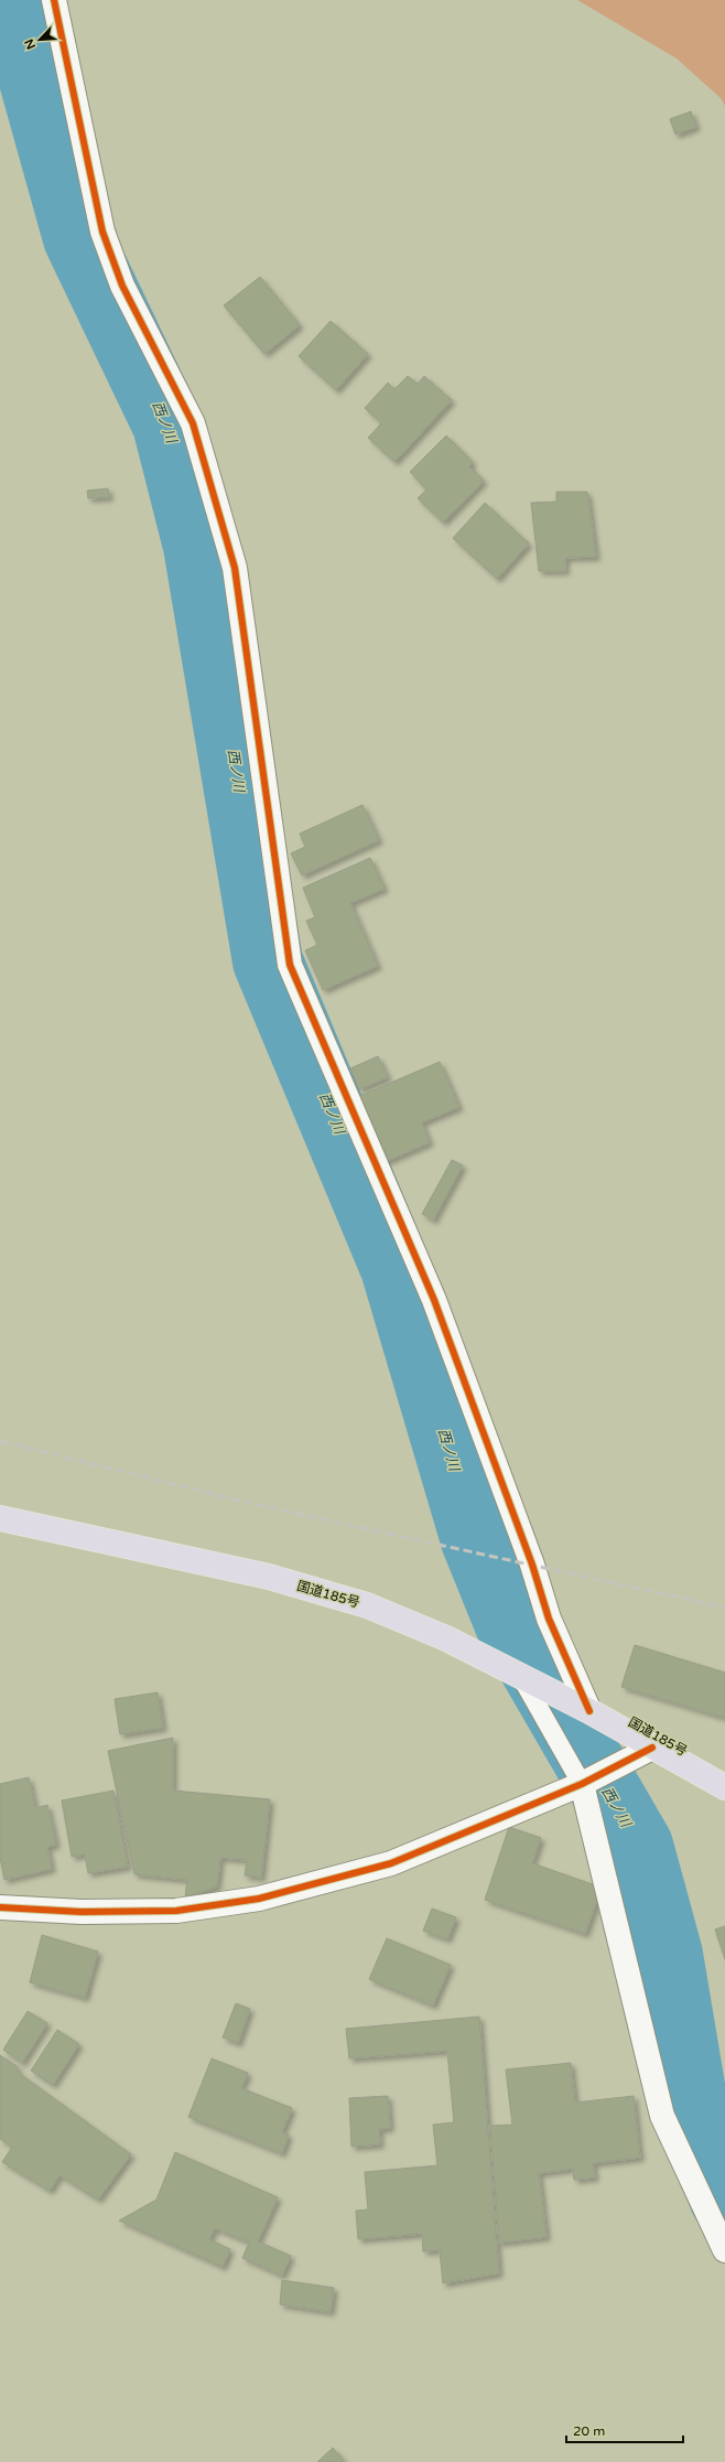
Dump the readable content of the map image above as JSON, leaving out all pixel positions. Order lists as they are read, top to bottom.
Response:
{
  "streets": {
    "highway": ["国道185号"]
  },
  "water": ["西ノ川"],
  "scale_bar": "20 m",
  "north": "bottom left"
}
